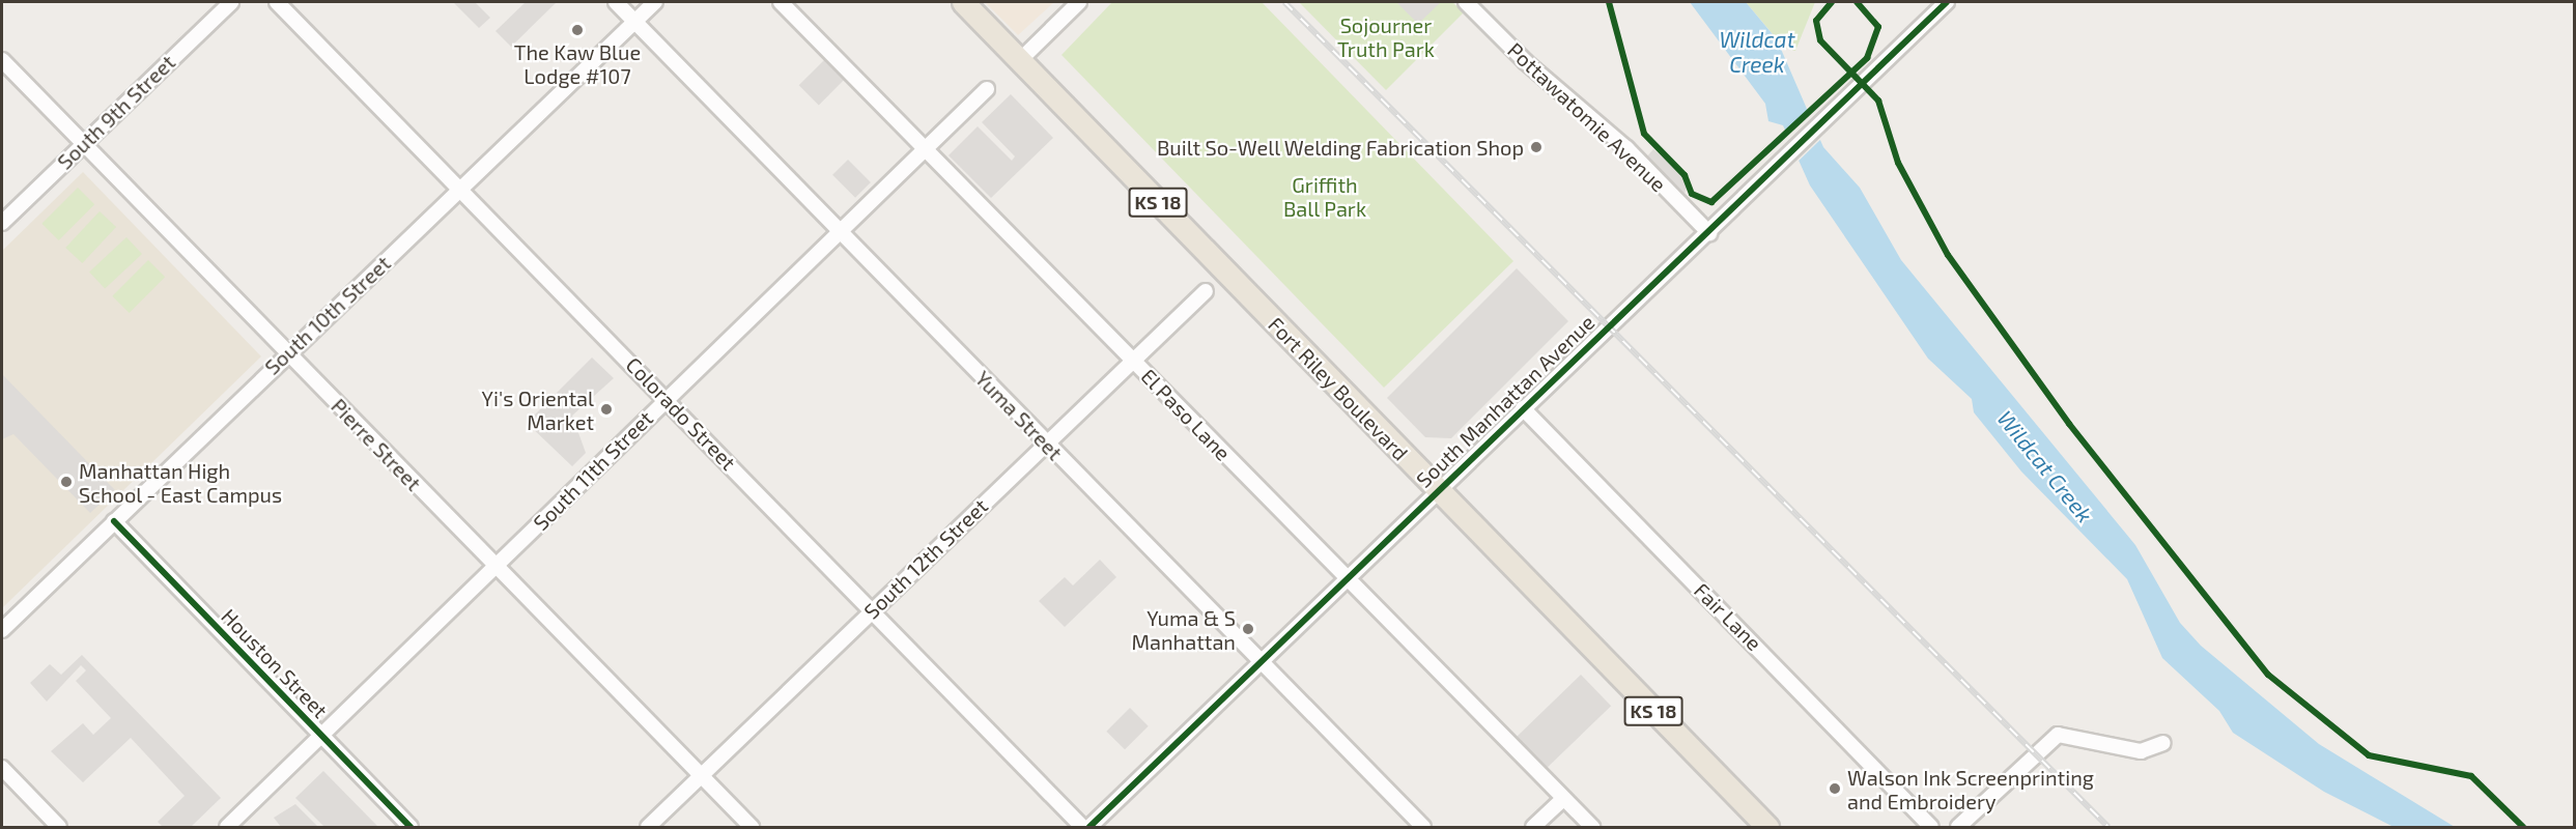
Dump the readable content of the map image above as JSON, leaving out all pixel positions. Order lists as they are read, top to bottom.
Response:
{
  "streets": {
    "highway": ["KS 18", "Fort Riley Boulevard"],
    "street": [
      "South 9th Street",
      "Pottawatomie Avenue",
      "South 10th Street",
      "South Manhattan Avenue",
      "Colorado Street",
      "El Paso Lane",
      "Yuma Street",
      "Pierre Street",
      "South 11th Street",
      "South 12th Street",
      "Fair Lane",
      "Houston Street"
    ]
  },
  "crossings": [
    ["South 9th Street", "Pierre Street"],
    ["Pottawatomie Avenue", "South Manhattan Avenue"],
    ["South 10th Street", "Colorado Street"],
    ["South 10th Street", "Yuma Street"],
    ["South 10th Street", "Pierre Street"],
    ["South 10th Street", "Houston Street"],
    ["Fort Riley Boulevard", "South Manhattan Avenue"],
    ["South Manhattan Avenue", "El Paso Lane"],
    ["South Manhattan Avenue", "Yuma Street"],
    ["South Manhattan Avenue", "Fair Lane"],
    ["Colorado Street", "South 11th Street"],
    ["Colorado Street", "South 12th Street"],
    ["El Paso Lane", "South 11th Street"],
    ["El Paso Lane", "South 12th Street"],
    ["Yuma Street", "South 11th Street"],
    ["Yuma Street", "South 12th Street"],
    ["Pierre Street", "South 11th Street"],
    ["Pierre Street", "South 12th Street"],
    ["South 11th Street", "Houston Street"]
  ],
  "water": ["Wildcat Creek"],
  "parks": ["Sojourner Truth Park", "Griffith Ball Park"],
  "places": [
    "The Kaw Blue Lodge #107",
    "Built So-Well Welding Fabrication Shop",
    "Yi's Oriental Market",
    "Manhattan High School - East Campus",
    "Yuma & S Manhattan",
    "Walson Ink Screenprinting and Embroidery"
  ]
}
